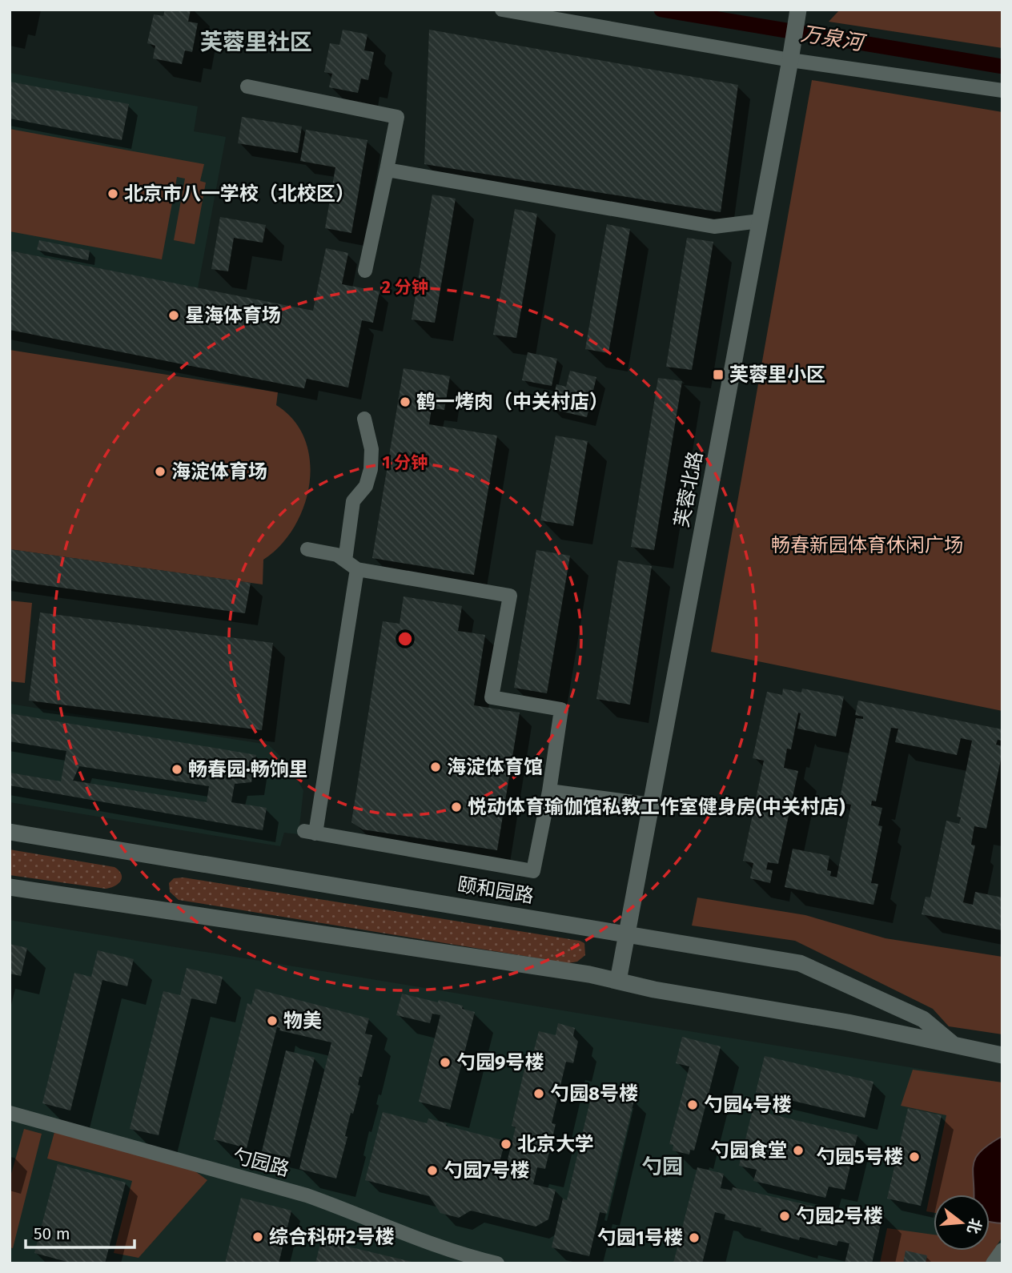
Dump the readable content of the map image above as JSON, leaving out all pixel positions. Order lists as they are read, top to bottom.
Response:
{
  "streets": {
    "street": ["芙蓉北路", "颐和园路", "勺园路"]
  },
  "crossings": [
    ["芙蓉北路", "颐和园路"]
  ],
  "districts": ["芙蓉里社区", "勺园"],
  "water": ["万泉河"],
  "parks": ["畅春新园体育休闲广场"],
  "places": {
    "other": [
      "北京市八一学校（北校区）",
      "星海体育场",
      "鹤一烤肉（中关村店）",
      "海淀体育场",
      "海淀体育馆",
      "畅春园·畅饷里",
      "悦动体育瑜伽馆私教工作室健身房(中关村店)",
      "物美",
      "勺园9号楼",
      "勺园8号楼",
      "勺园4号楼",
      "北京大学",
      "勺园食堂",
      "勺园5号楼",
      "勺园7号楼",
      "勺园2号楼",
      "综合科研2号楼",
      "勺园1号楼"
    ],
    "transit": ["芙蓉里小区"]
  },
  "scale_bar": "50 m",
  "north": "right",
  "rings": ["2 分钟", "1 分钟"]
}
